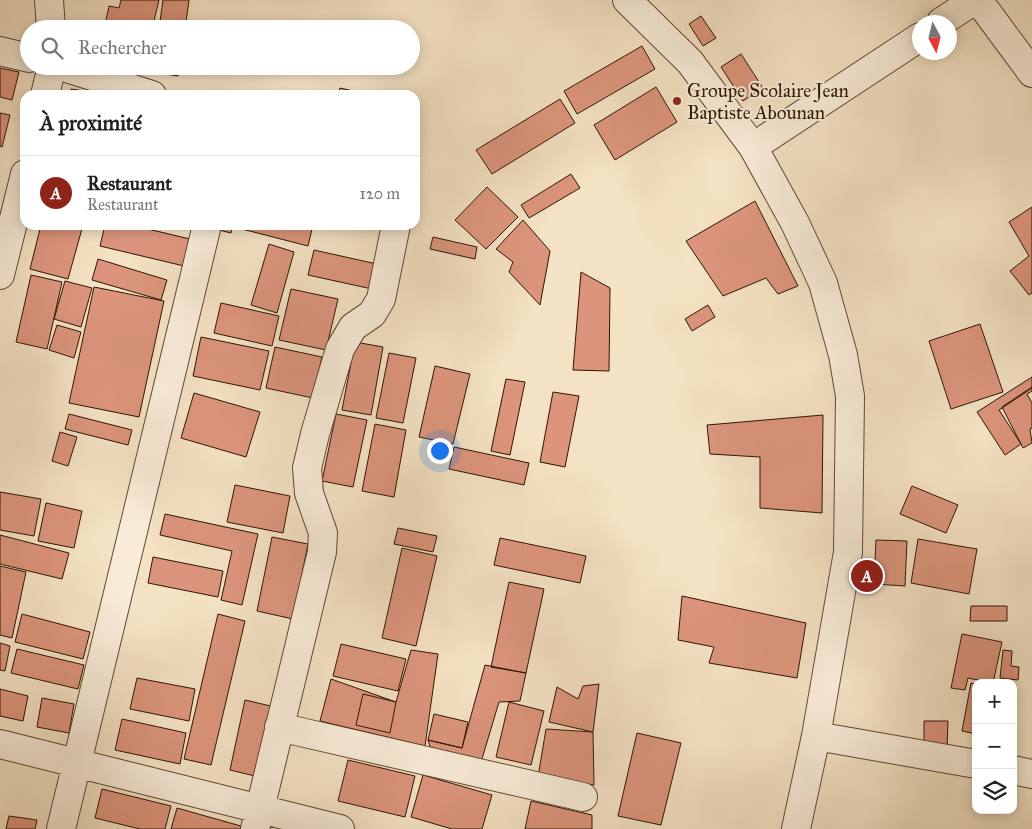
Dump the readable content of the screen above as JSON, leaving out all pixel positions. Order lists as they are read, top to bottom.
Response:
{
  "places": ["Groupe Scolaire Jean Baptiste Abounan"],
  "north": "bottom",
  "page": {
    "search": "Rechercher",
    "heading": "À proximité",
    "list": [
      {
        "mark": "A",
        "name": "Restaurant",
        "note": "Restaurant",
        "value": "120 m"
      }
    ],
    "pins": "A",
    "map_buttons": ["+", "−"]
  }
}
